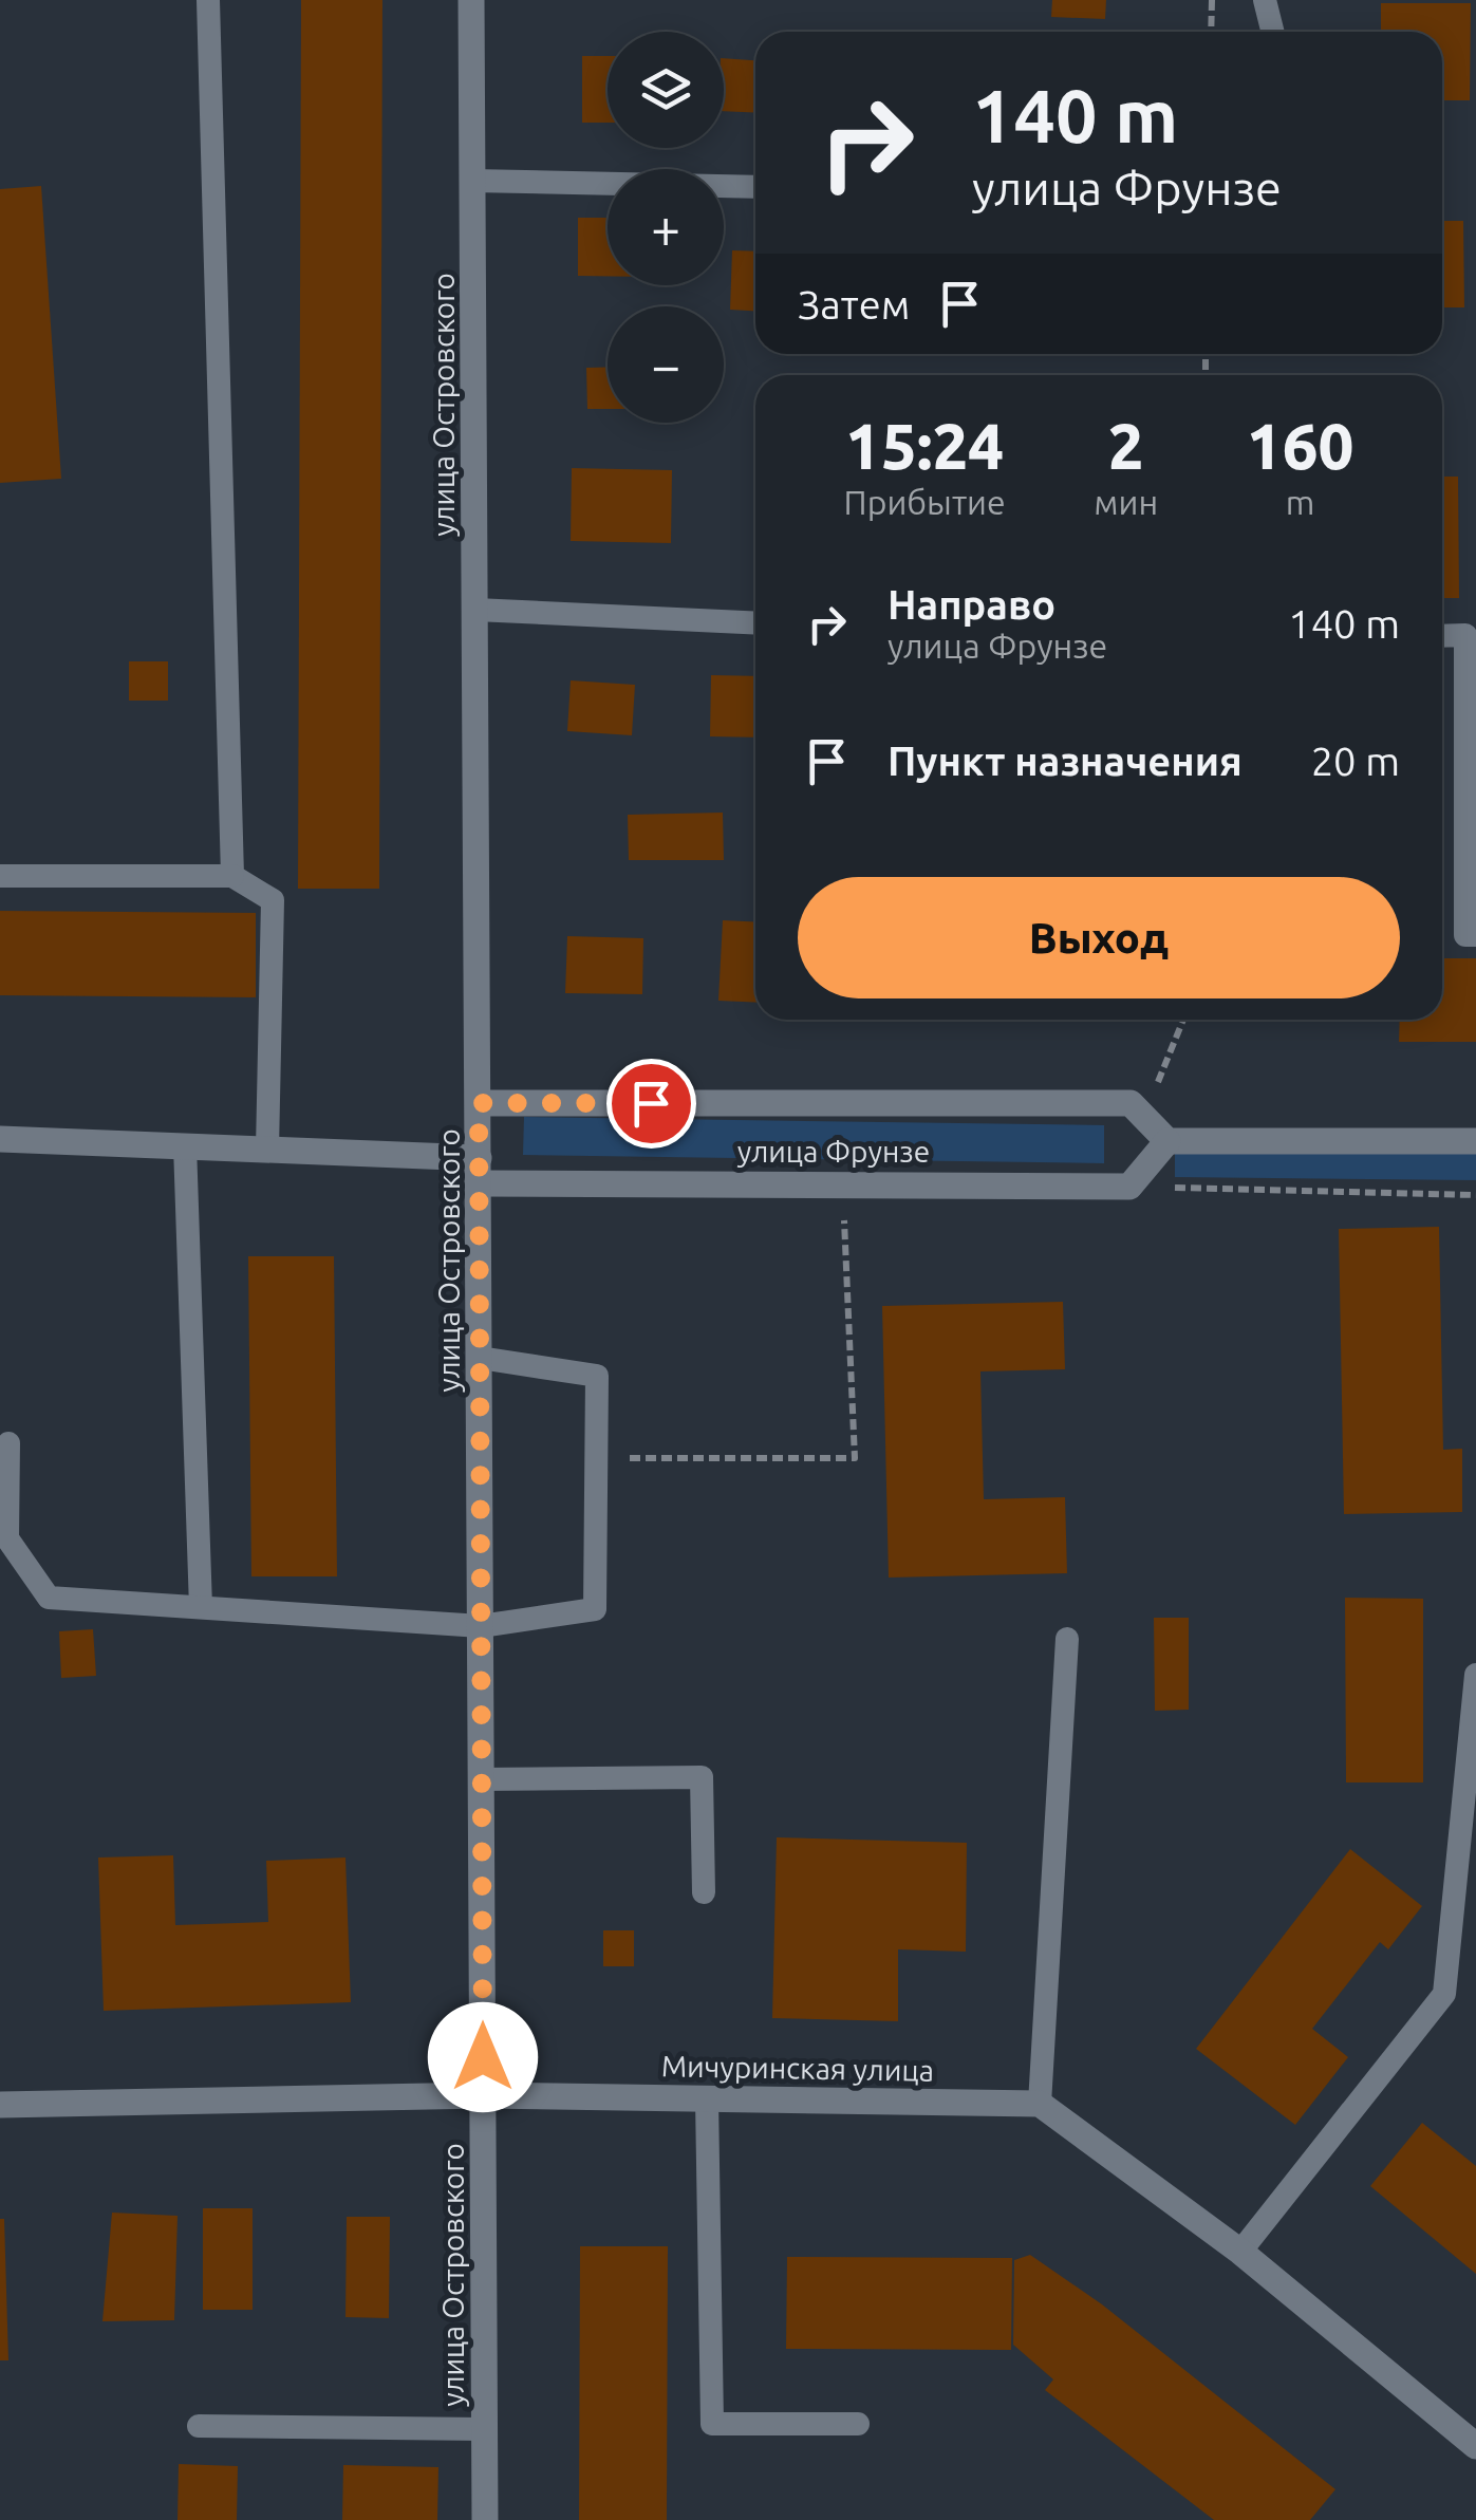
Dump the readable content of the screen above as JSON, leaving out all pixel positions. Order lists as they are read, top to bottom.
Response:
{
  "streets": {
    "street": ["улица Островского", "улица Фрунзе", "Мичуринская улица"]
  },
  "crossings": [
    ["улица Островского", "улица Фрунзе"],
    ["улица Островского", "Мичуринская улица"]
  ],
  "page": {
    "map_buttons": ["+", "−"],
    "turn": ["140 m", "улица Фрунзе"],
    "then": "Затем",
    "eta": [
      "15:24",
      "Прибытие",
      "2",
      "мин",
      "160",
      "m"
    ],
    "list": [
      {
        "name": "Направо",
        "note": "улица Фрунзе",
        "value": "140 m"
      },
      {
        "name": "Пункт назначения",
        "value": "20 m"
      }
    ],
    "buttons": "Выход"
  }
}
